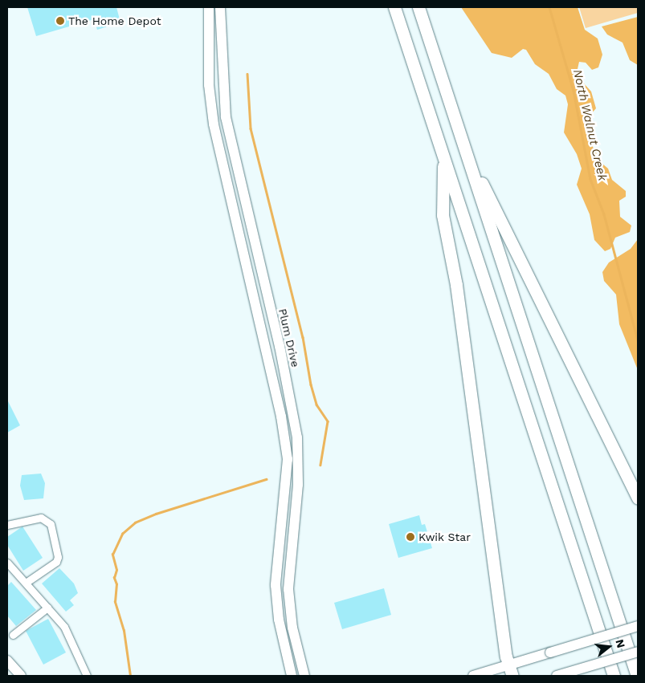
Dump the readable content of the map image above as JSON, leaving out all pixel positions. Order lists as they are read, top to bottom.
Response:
{
  "streets": {
    "street": ["Plum Drive"]
  },
  "water": ["North Walnut Creek"],
  "places": ["The Home Depot", "Kwik Star"],
  "north": "right"
}
